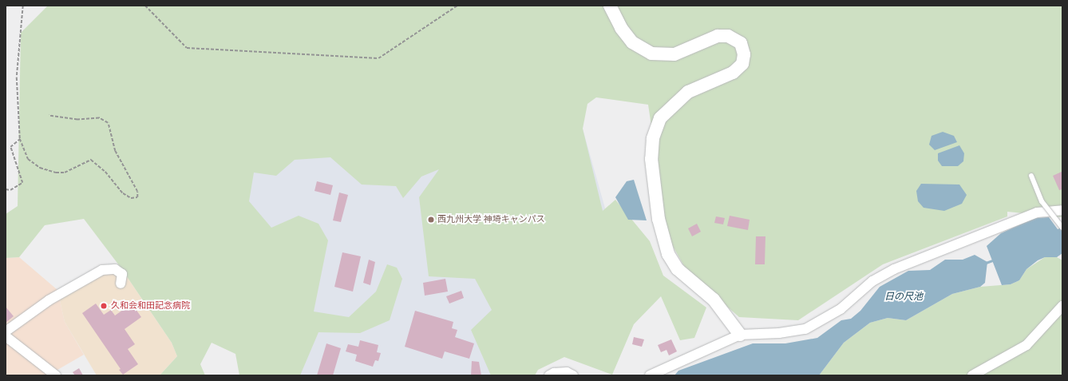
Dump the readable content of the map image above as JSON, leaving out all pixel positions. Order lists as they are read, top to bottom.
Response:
{
  "water": ["日の尺池"],
  "places": ["西九州大学 神埼キャンパス", "久和会和田記念病院"]
}
